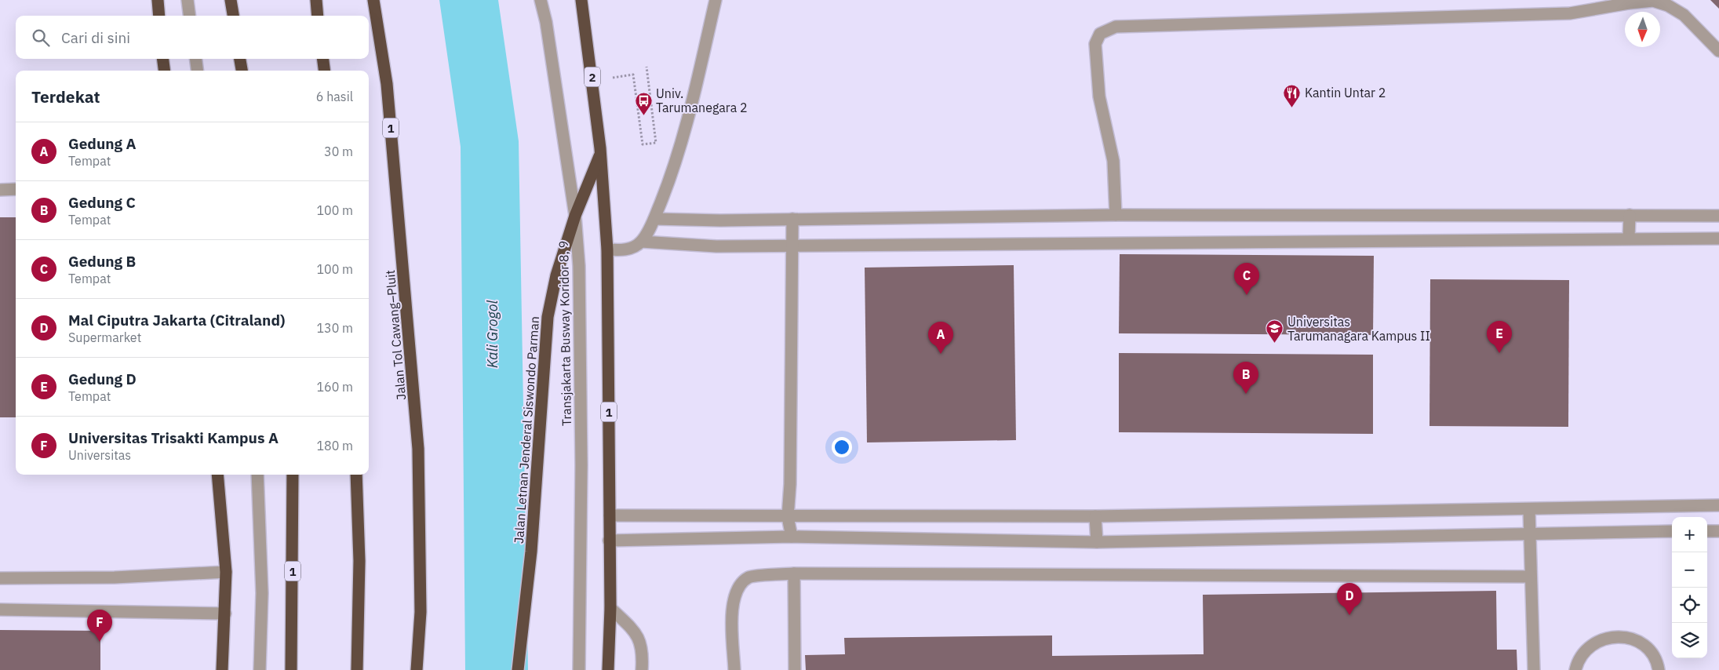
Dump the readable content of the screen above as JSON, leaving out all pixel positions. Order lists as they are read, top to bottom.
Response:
{
  "streets": {
    "highway": [
      "2",
      "1",
      "Jalan Tol Cawang–Pluit",
      "Jalan Letnan Jenderal Siswondo Parman"
    ],
    "street": ["Transjakarta Busway Koridor 8, 9"]
  },
  "crossings": [
    ["Transjakarta Busway Koridor 8, 9", "Jalan Letnan Jenderal Siswondo Parman"]
  ],
  "water": ["Kali Grogol"],
  "places": {
    "restaurant": ["Kantin Untar 2"],
    "bus stop": ["Univ. Tarumanegara 2"],
    "school or university": ["Universitas Tarumanagara Kampus II"]
  },
  "north": "bottom",
  "page": {
    "search": "Cari di sini",
    "heading": ["Terdekat", "6 hasil"],
    "list": [
      {
        "mark": "A",
        "name": "Gedung A",
        "note": "Tempat",
        "value": "30 m"
      },
      {
        "mark": "B",
        "name": "Gedung C",
        "note": "Tempat",
        "value": "100 m"
      },
      {
        "mark": "C",
        "name": "Gedung B",
        "note": "Tempat",
        "value": "100 m"
      },
      {
        "mark": "D",
        "name": "Mal Ciputra Jakarta (Citraland)",
        "note": "Supermarket",
        "value": "130 m"
      },
      {
        "mark": "E",
        "name": "Gedung D",
        "note": "Tempat",
        "value": "160 m"
      },
      {
        "mark": "F",
        "name": "Universitas Trisakti Kampus A",
        "note": "Universitas",
        "value": "180 m"
      }
    ],
    "pins": [
      "C",
      "E",
      "A",
      "B",
      "D",
      "F"
    ],
    "map_buttons": ["+", "−"]
  }
}
